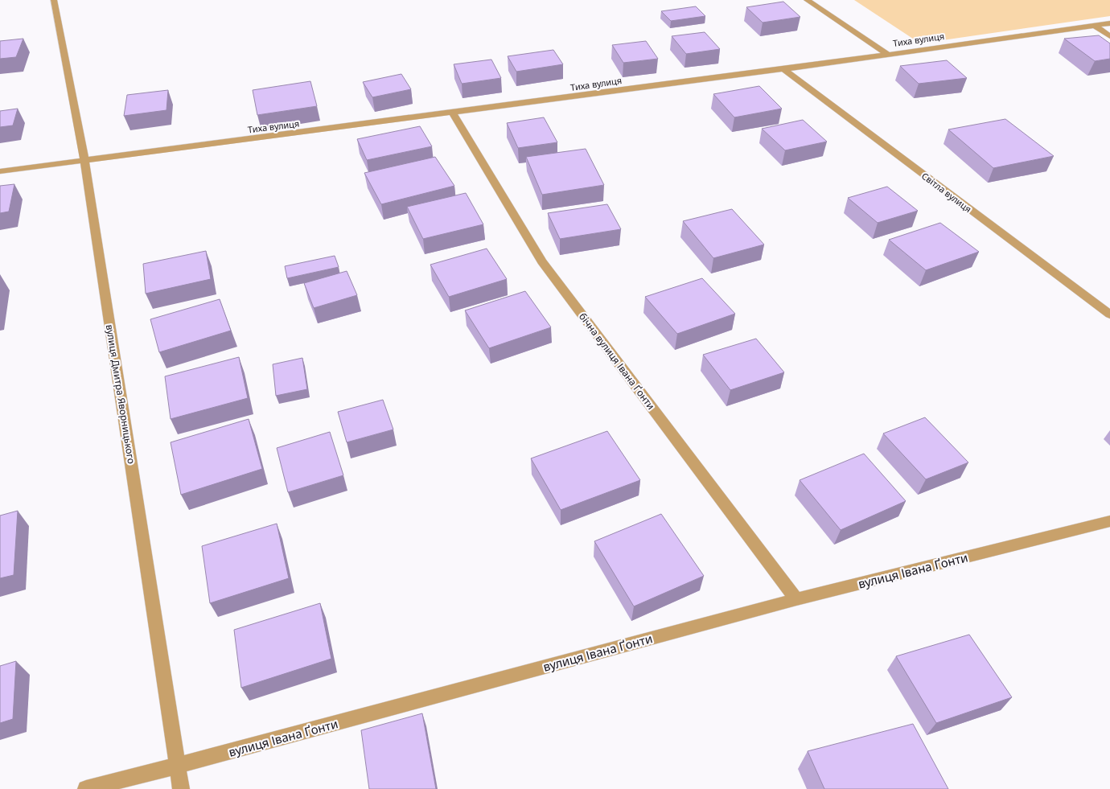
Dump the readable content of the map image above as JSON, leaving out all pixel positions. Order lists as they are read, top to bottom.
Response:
{
  "streets": {
    "street": [
      "Тиха вулиця",
      "Світла вулиця",
      "бічна вулиця Івана Ґонти",
      "вулиця Дмитра Яворницького",
      "вулиця Івана Ґонти"
    ]
  },
  "crossings": [
    ["Тиха вулиця", "Світла вулиця"],
    ["Тиха вулиця", "бічна вулиця Івана Ґонти"],
    ["Тиха вулиця", "вулиця Дмитра Яворницького"],
    ["бічна вулиця Івана Ґонти", "вулиця Івана Ґонти"],
    ["вулиця Дмитра Яворницького", "вулиця Івана Ґонти"]
  ]
}
